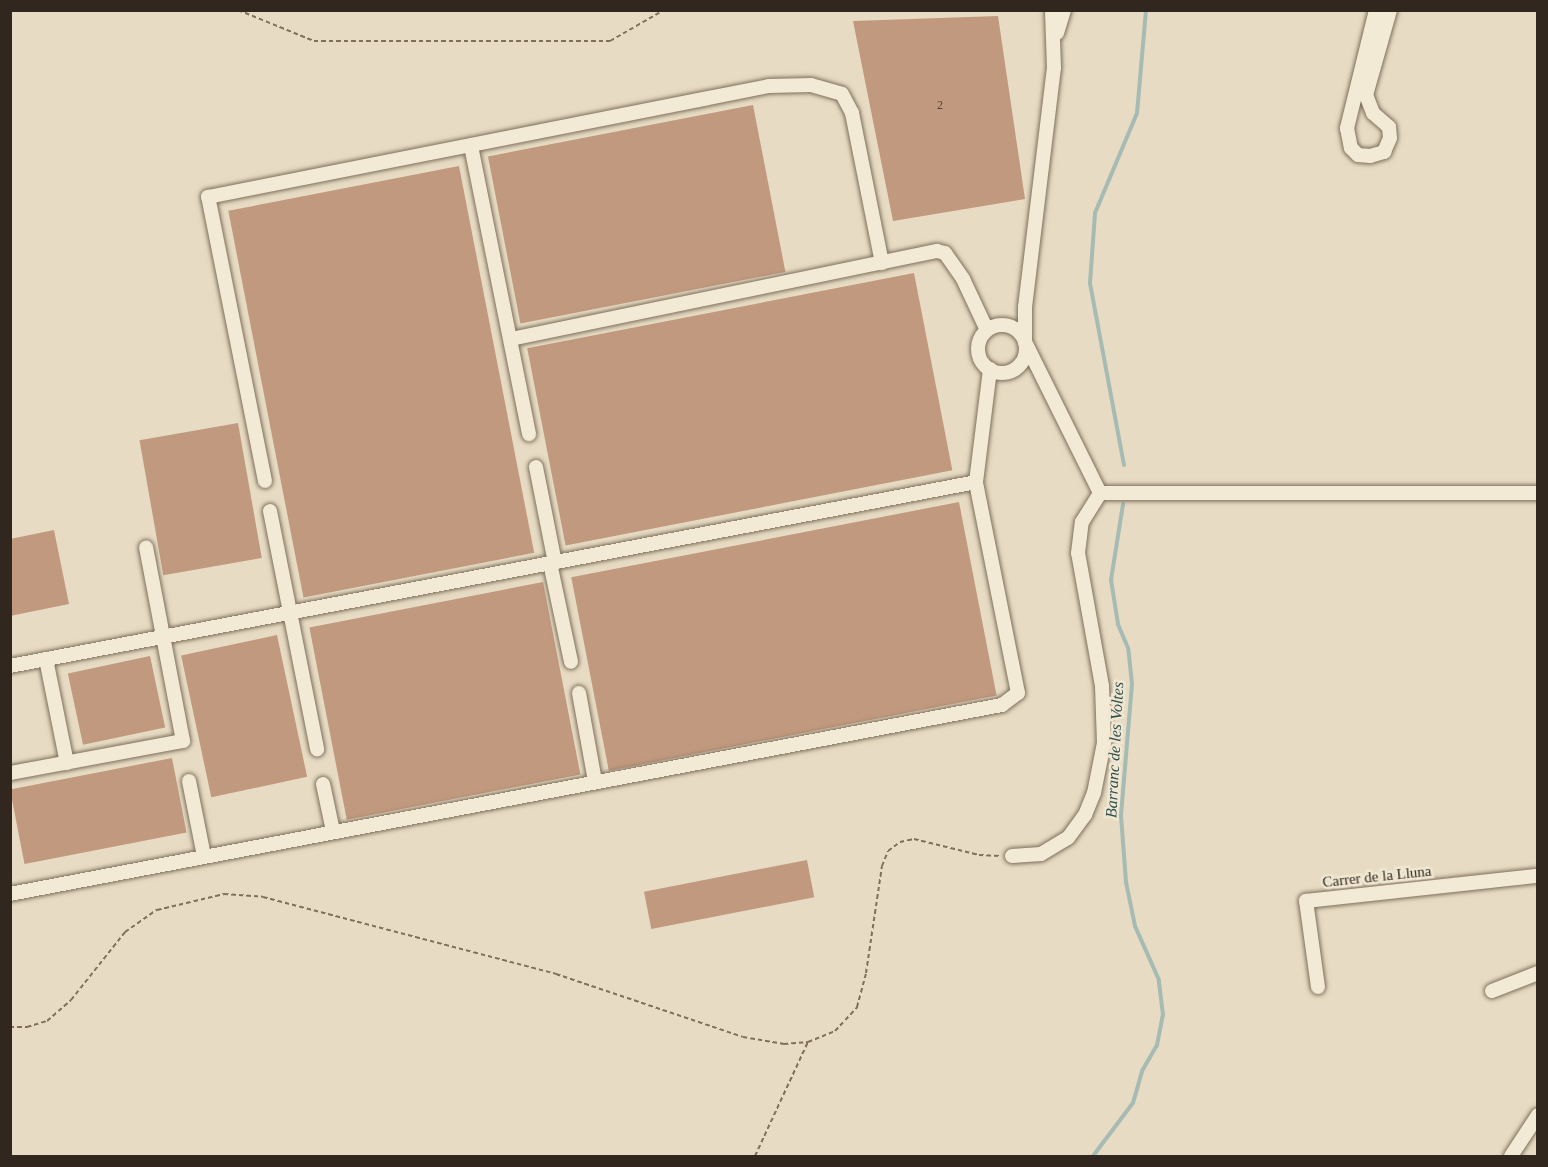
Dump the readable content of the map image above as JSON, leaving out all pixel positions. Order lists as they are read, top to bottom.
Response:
{
  "streets": {
    "street": ["Carrer de la Lluna"]
  },
  "water": ["Barranc de les Voltes"],
  "house_numbers": ["2"]
}
